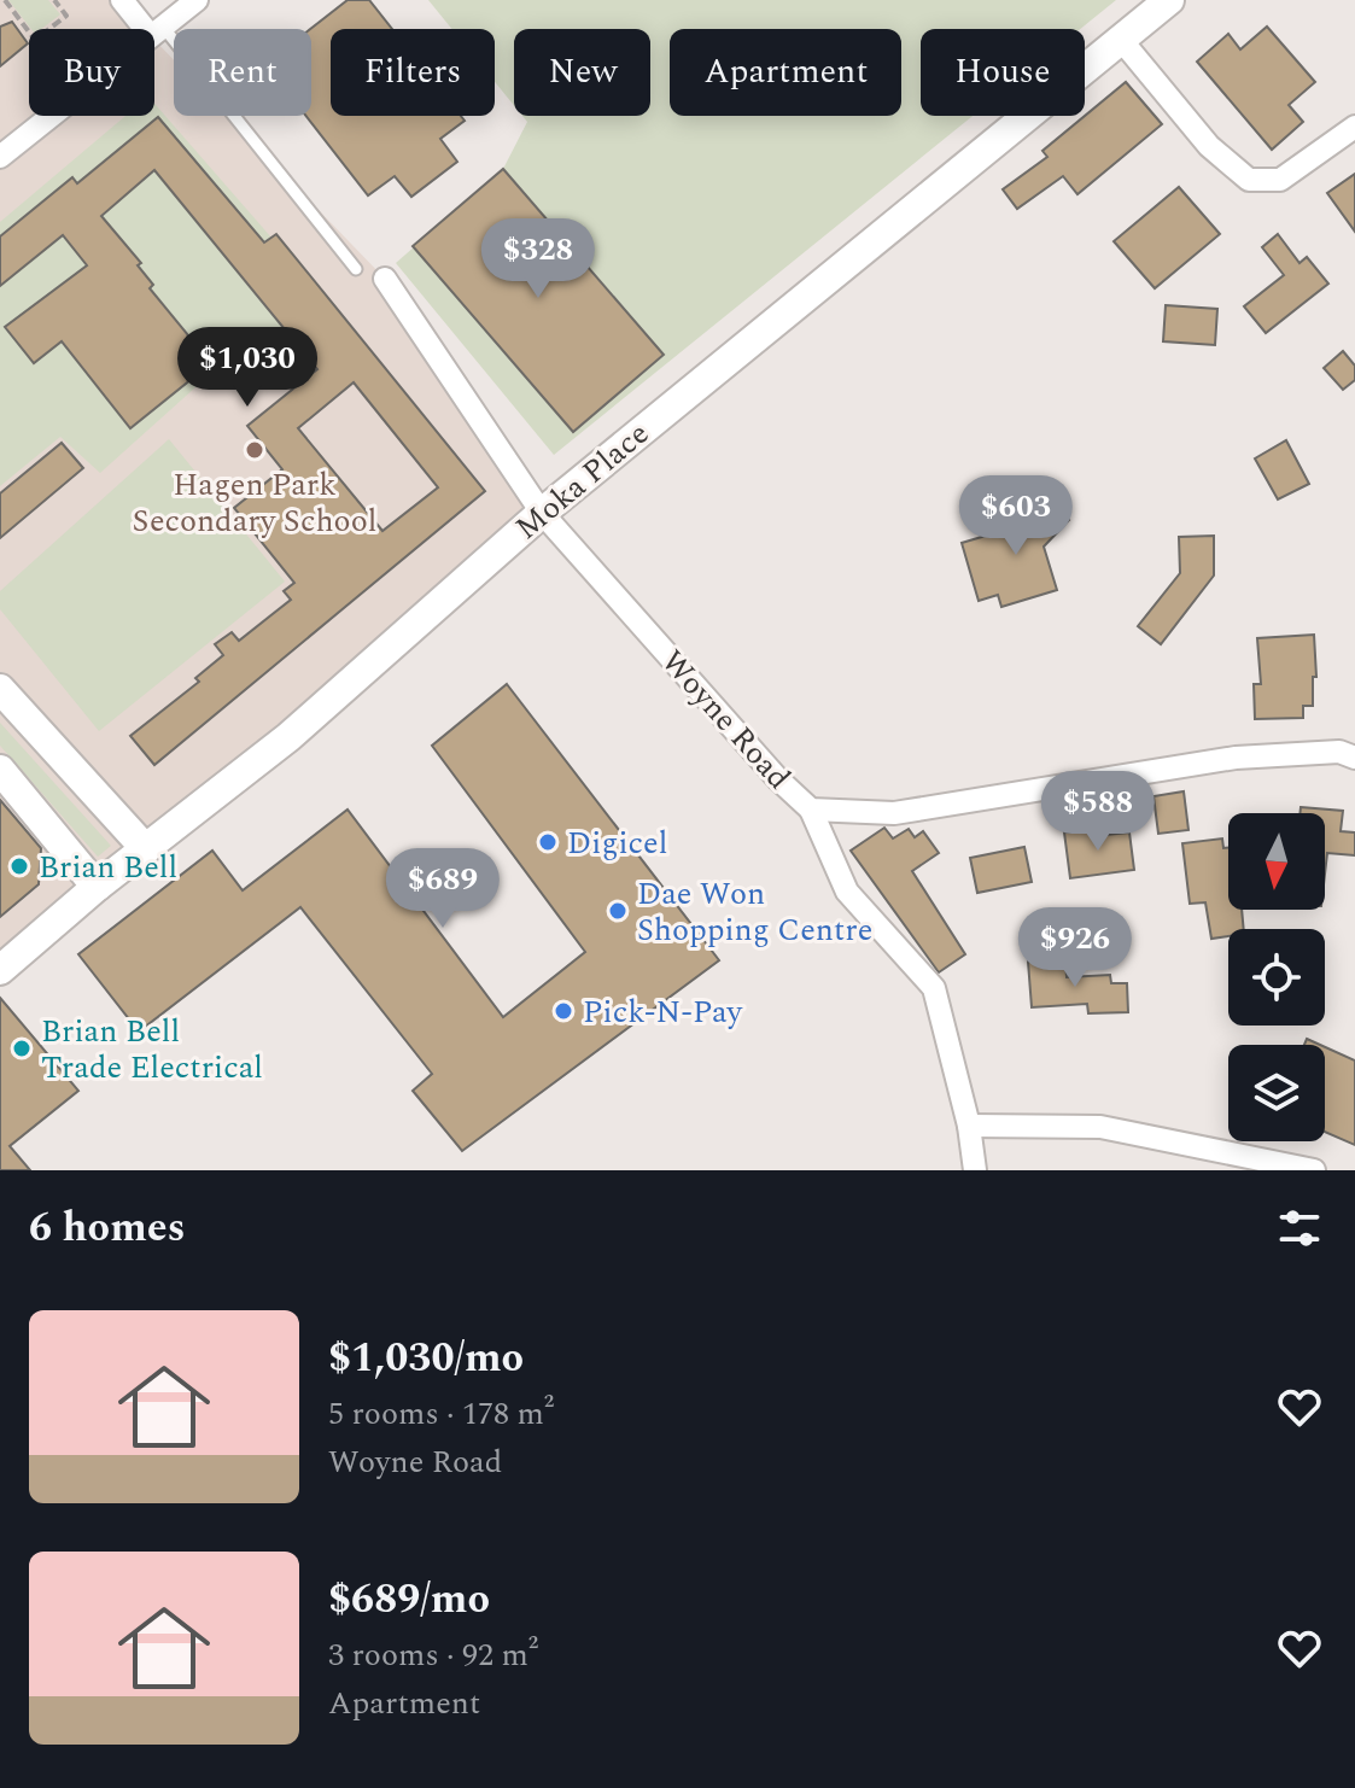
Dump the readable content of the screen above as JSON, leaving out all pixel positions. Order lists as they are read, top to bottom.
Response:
{
  "streets": {
    "street": ["Moka Place", "Woyne Road"]
  },
  "crossings": [
    ["Moka Place", "Woyne Road"]
  ],
  "places": [
    "Hagen Park Secondary School",
    "Digicel",
    "Brian Bell",
    "Dae Won Shopping Centre",
    "Pick-N-Pay",
    "Brian Bell Trade Electrical"
  ],
  "north": "bottom",
  "page": {
    "chip": [
      "Buy",
      "Rent",
      "Filters",
      "New",
      "Apartment",
      "House"
    ],
    "price": [
      "$328",
      "$1,030",
      "$603",
      "$588",
      "$689",
      "$926"
    ],
    "heading": "6 homes",
    "list": [
      {
        "name": "$1,030/mo",
        "note": "5 rooms · 178 m² · Woyne Road"
      },
      {
        "name": "$689/mo",
        "note": "3 rooms · 92 m² · Apartment"
      }
    ]
  }
}
